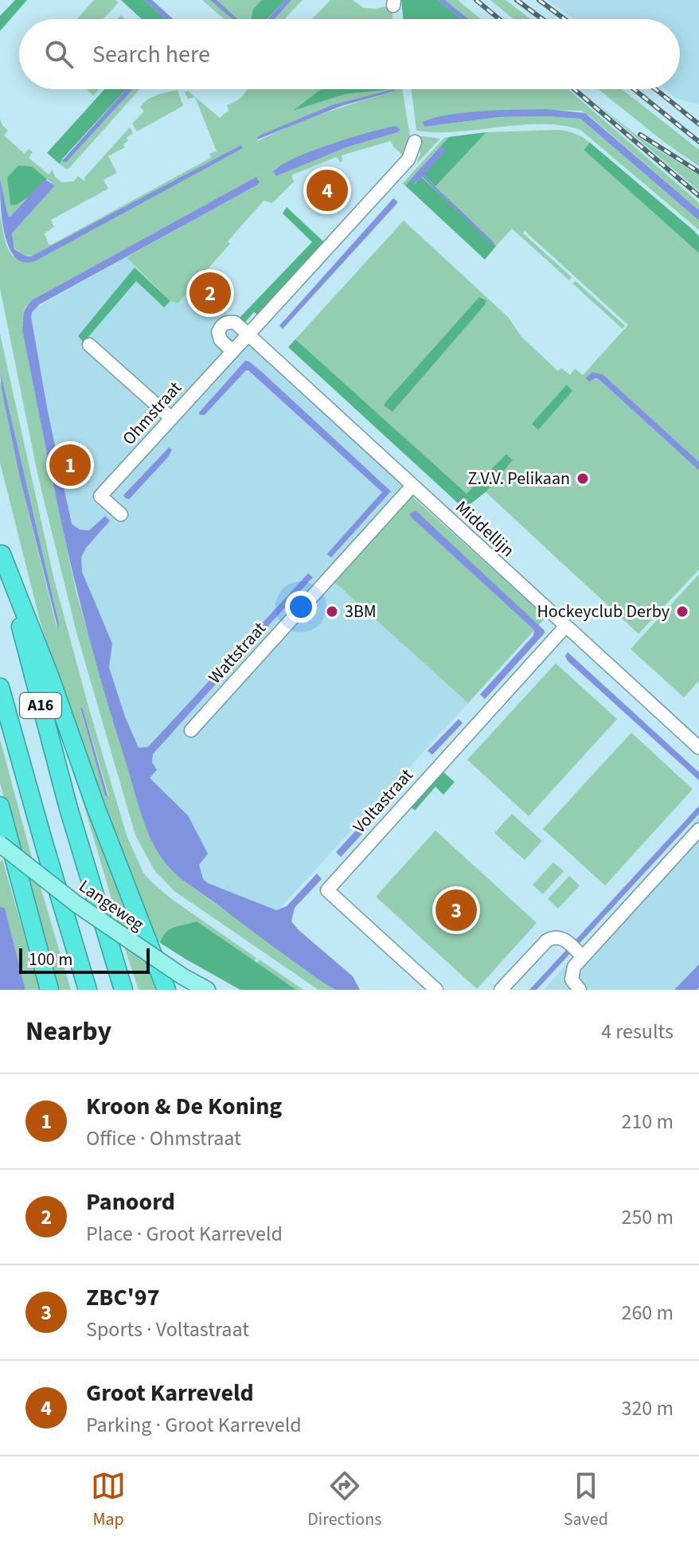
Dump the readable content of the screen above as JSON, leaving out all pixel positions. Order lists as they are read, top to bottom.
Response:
{
  "streets": {
    "highway": ["A16"],
    "main road": ["Langeweg"],
    "street": [
      "Ohmstraat",
      "Middellijn",
      "Wattstraat",
      "Voltastraat"
    ]
  },
  "crossings": [
    ["Ohmstraat", "Middellijn"],
    ["Middellijn", "Wattstraat"],
    ["Middellijn", "Voltastraat"]
  ],
  "places": ["Z.V.V. Pelikaan", "3BM", "Hockeyclub Derby"],
  "scale_bar": "100 m",
  "page": {
    "search": "Search here",
    "pins": [
      "4",
      "2",
      "1",
      "3"
    ],
    "scale": "100 m",
    "heading": ["Nearby", "4 results"],
    "list": [
      {
        "mark": "1",
        "name": "Kroon & De Koning",
        "note": "Office · Ohmstraat",
        "value": "210 m"
      },
      {
        "mark": "2",
        "name": "Panoord",
        "note": "Place · Groot Karreveld",
        "value": "250 m"
      },
      {
        "mark": "3",
        "name": "ZBC'97",
        "note": "Sports · Voltastraat",
        "value": "260 m"
      },
      {
        "mark": "4",
        "name": "Groot Karreveld",
        "note": "Parking · Groot Karreveld",
        "value": "320 m"
      }
    ],
    "nav": ["Map", "Directions", "Saved"]
  }
}
